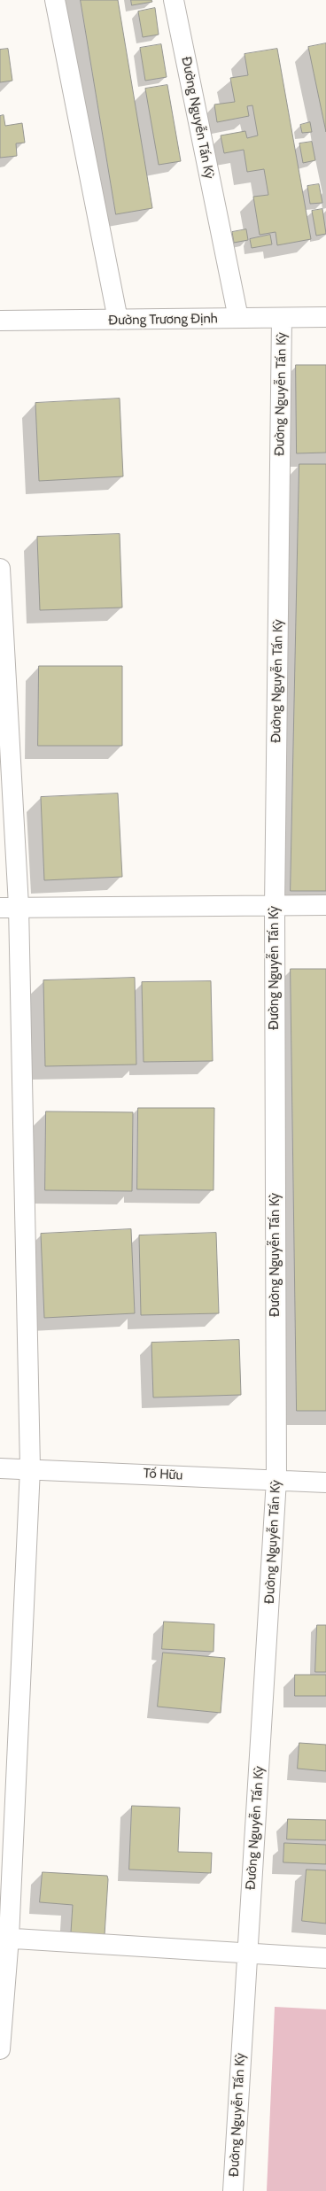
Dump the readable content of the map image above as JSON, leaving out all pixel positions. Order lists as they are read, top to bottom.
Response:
{
  "streets": {
    "street": ["Đường Nguyễn Tấn Kỳ", "Đường Trương Định", "Tố Hữu"]
  },
  "crossings": [
    ["Đường Nguyễn Tấn Kỳ", "Đường Trương Định"],
    ["Đường Nguyễn Tấn Kỳ", "Tố Hữu"]
  ]
}
